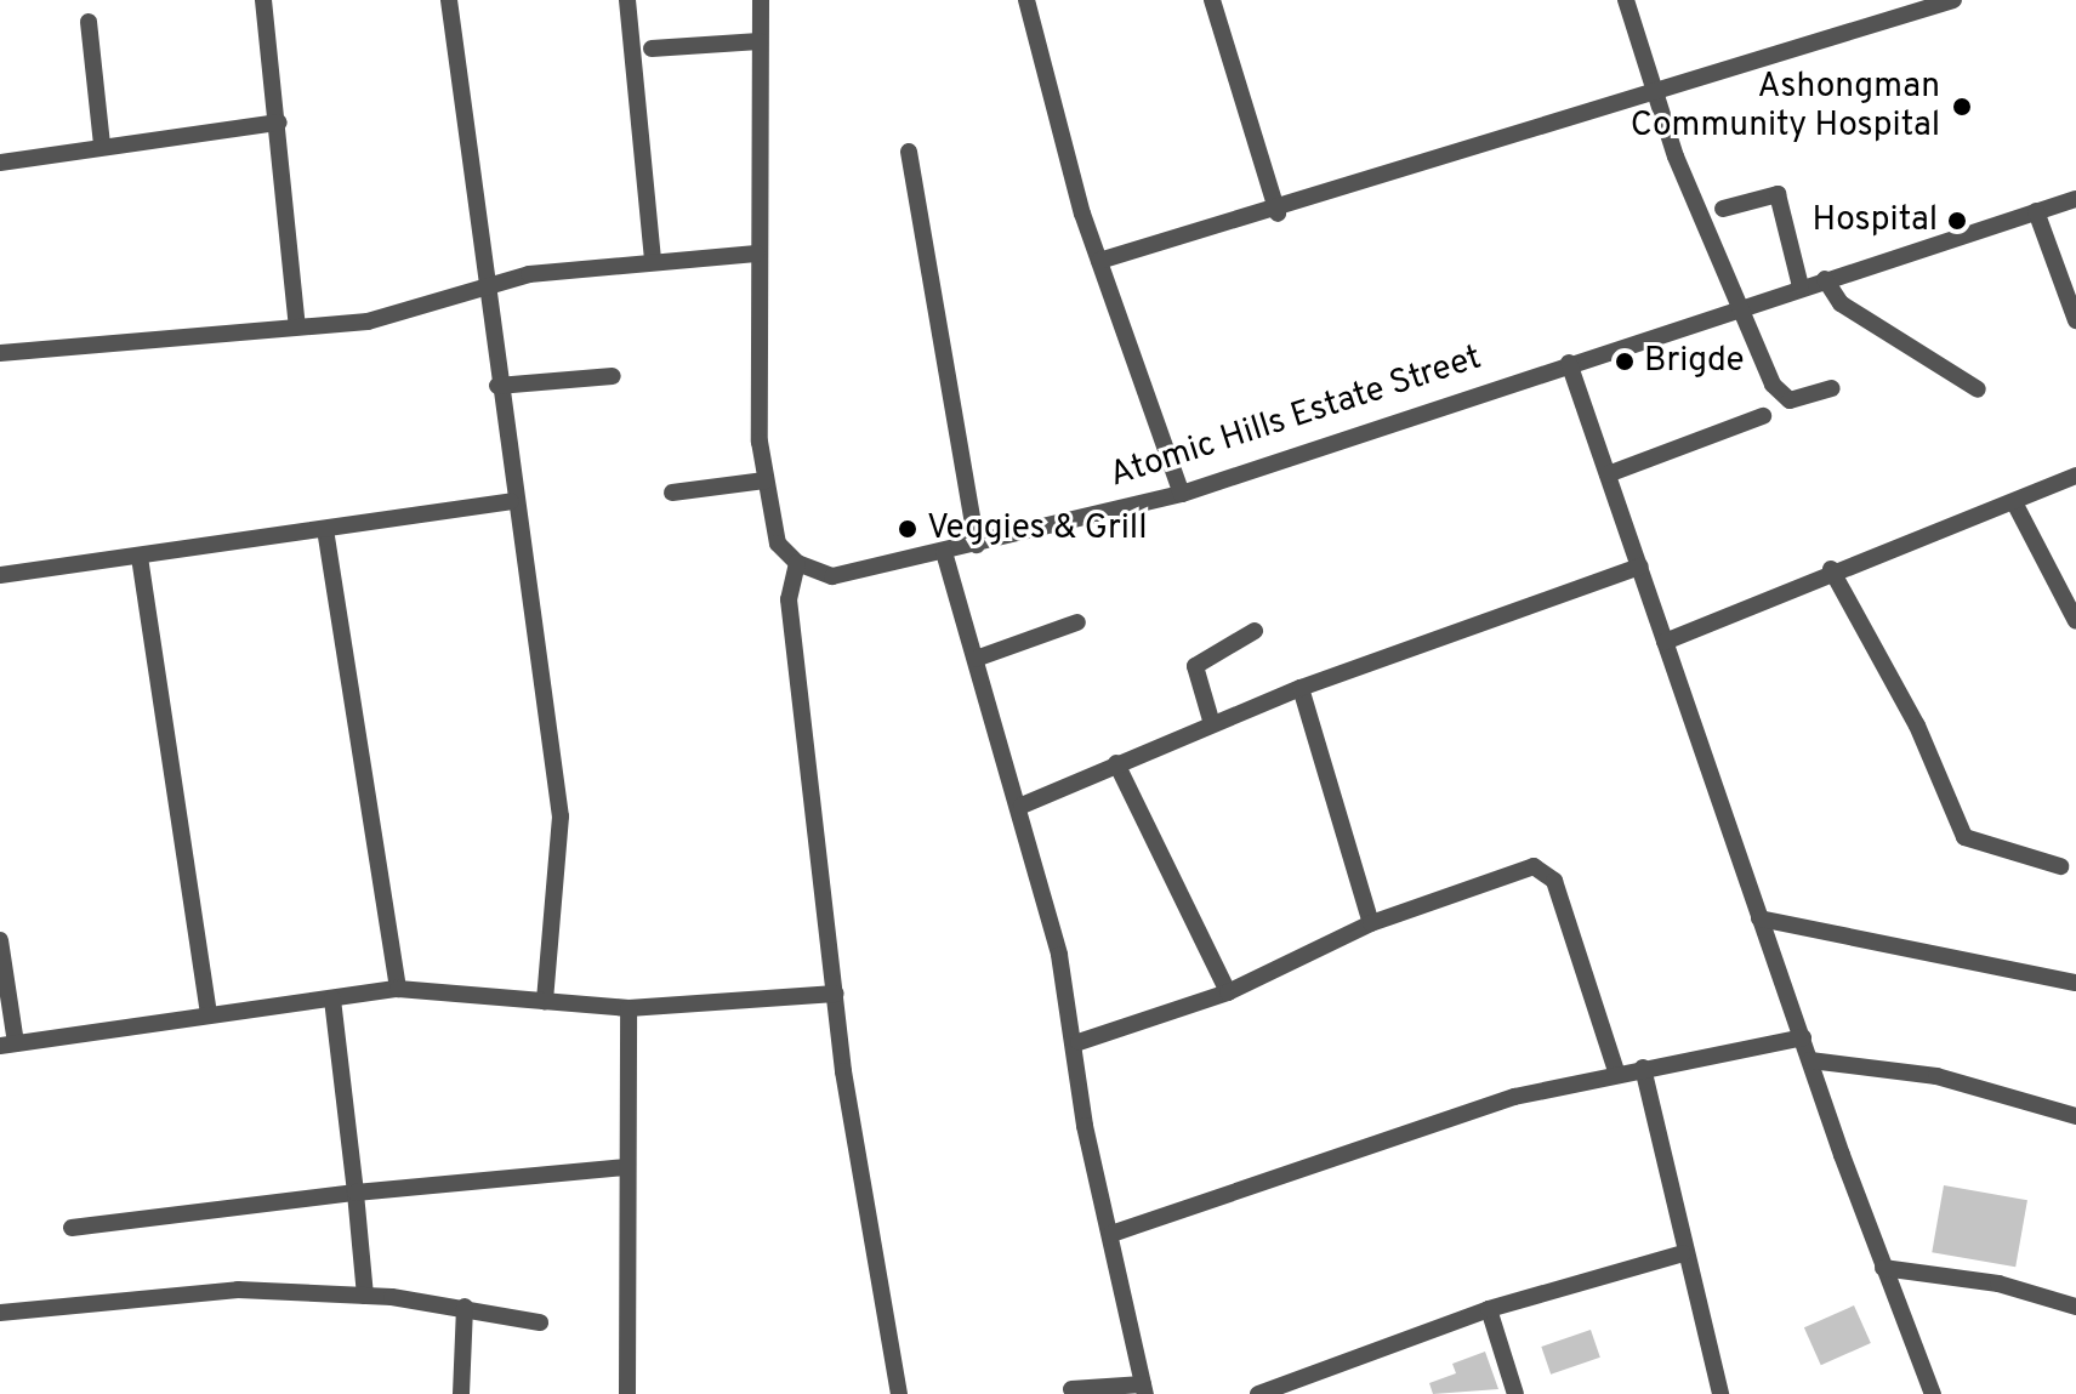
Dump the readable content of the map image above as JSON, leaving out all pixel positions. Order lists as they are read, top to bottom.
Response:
{
  "streets": {
    "street": ["Atomic Hills Estate Street"]
  },
  "places": [
    "Ashongman Community Hospital",
    "Hospital",
    "Brigde",
    "Veggies & Grill"
  ]
}
